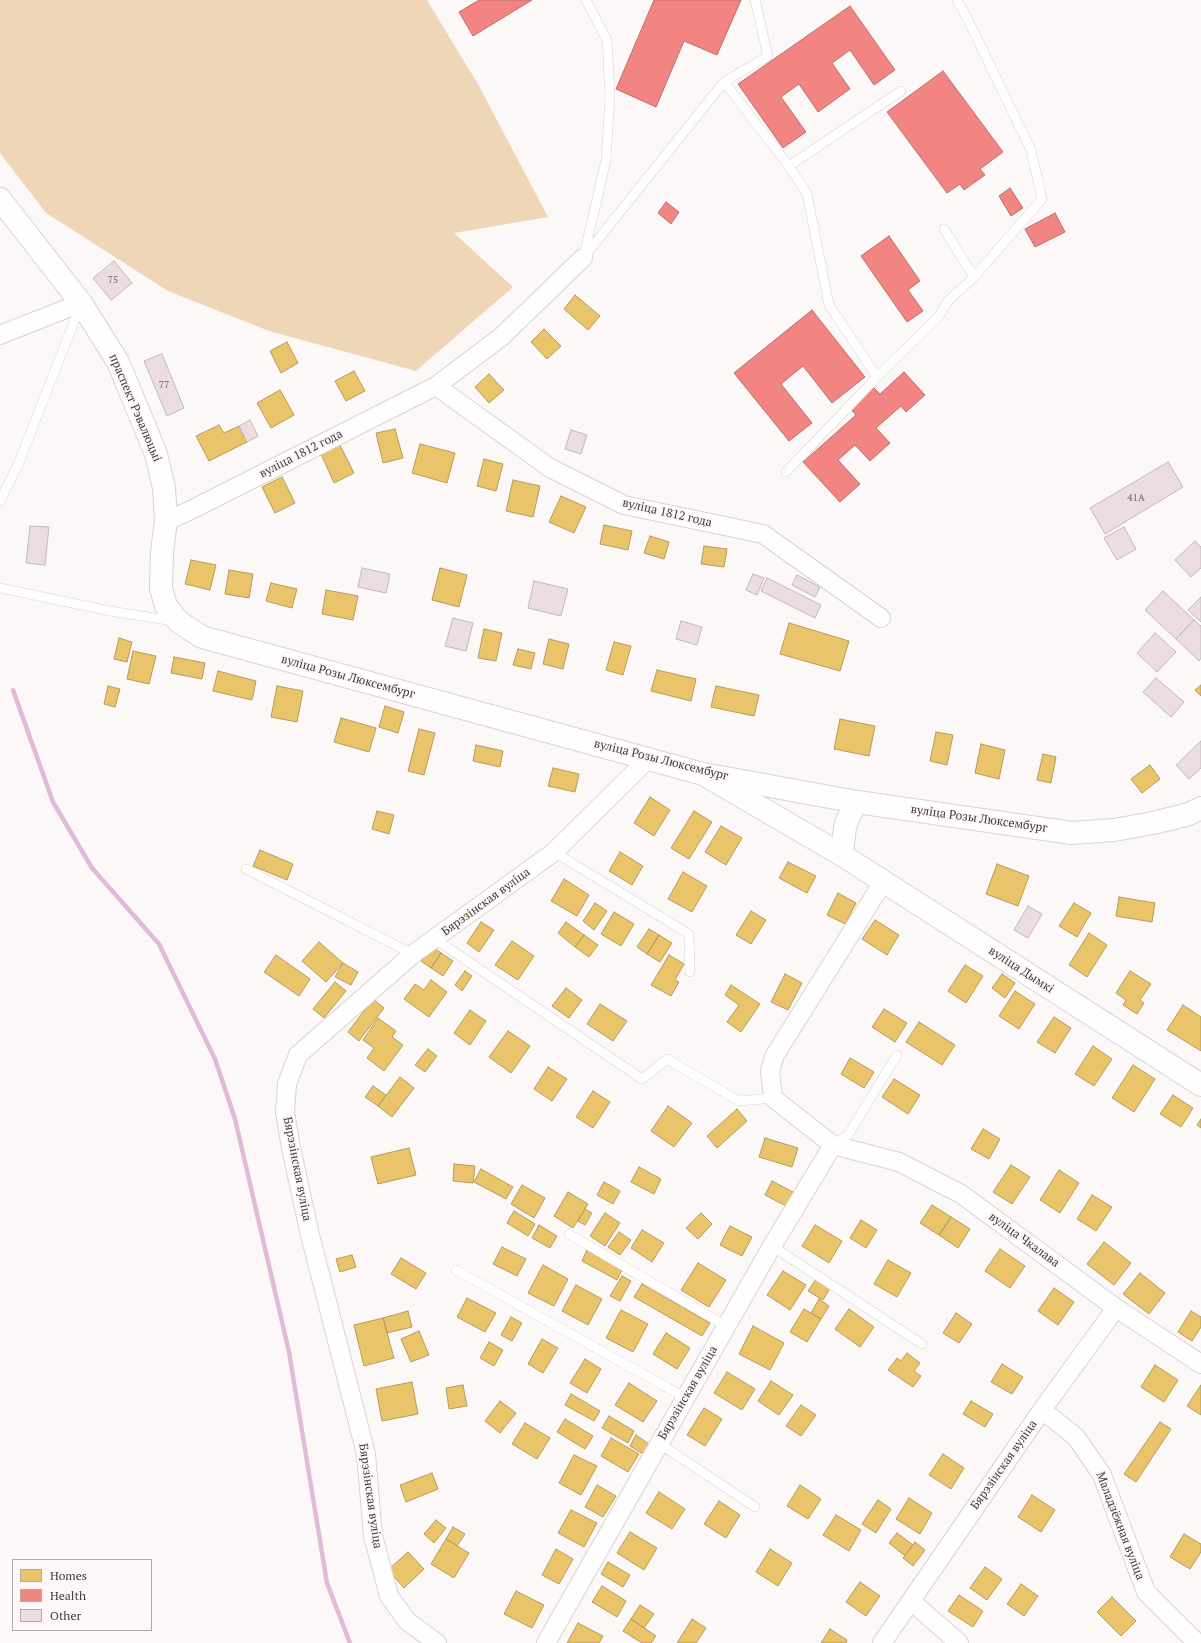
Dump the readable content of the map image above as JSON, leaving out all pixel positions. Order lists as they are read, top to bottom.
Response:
{
  "streets": {
    "main road": ["праспект Рэвалюцыі", "вуліца Розы Люксембург", "вуліца Дымкі"],
    "street": [
      "вуліца 1812 года",
      "Бярэзінская вуліца",
      "вуліца Чкалава",
      "Маладзёжная вуліца"
    ]
  },
  "crossings": [
    ["праспект Рэвалюцыі", "вуліца 1812 года"],
    ["праспект Рэвалюцыі", "вуліца Розы Люксембург"],
    ["вуліца Розы Люксембург", "Бярэзінская вуліца"],
    ["вуліца Розы Люксембург", "вуліца Дымкі"],
    ["Бярэзінская вуліца", "вуліца Чкалава"],
    ["Бярэзінская вуліца", "Маладзёжная вуліца"]
  ],
  "house_numbers": ["75", "77", "41А"],
  "legend": ["Homes", "Health", "Other"]
}
